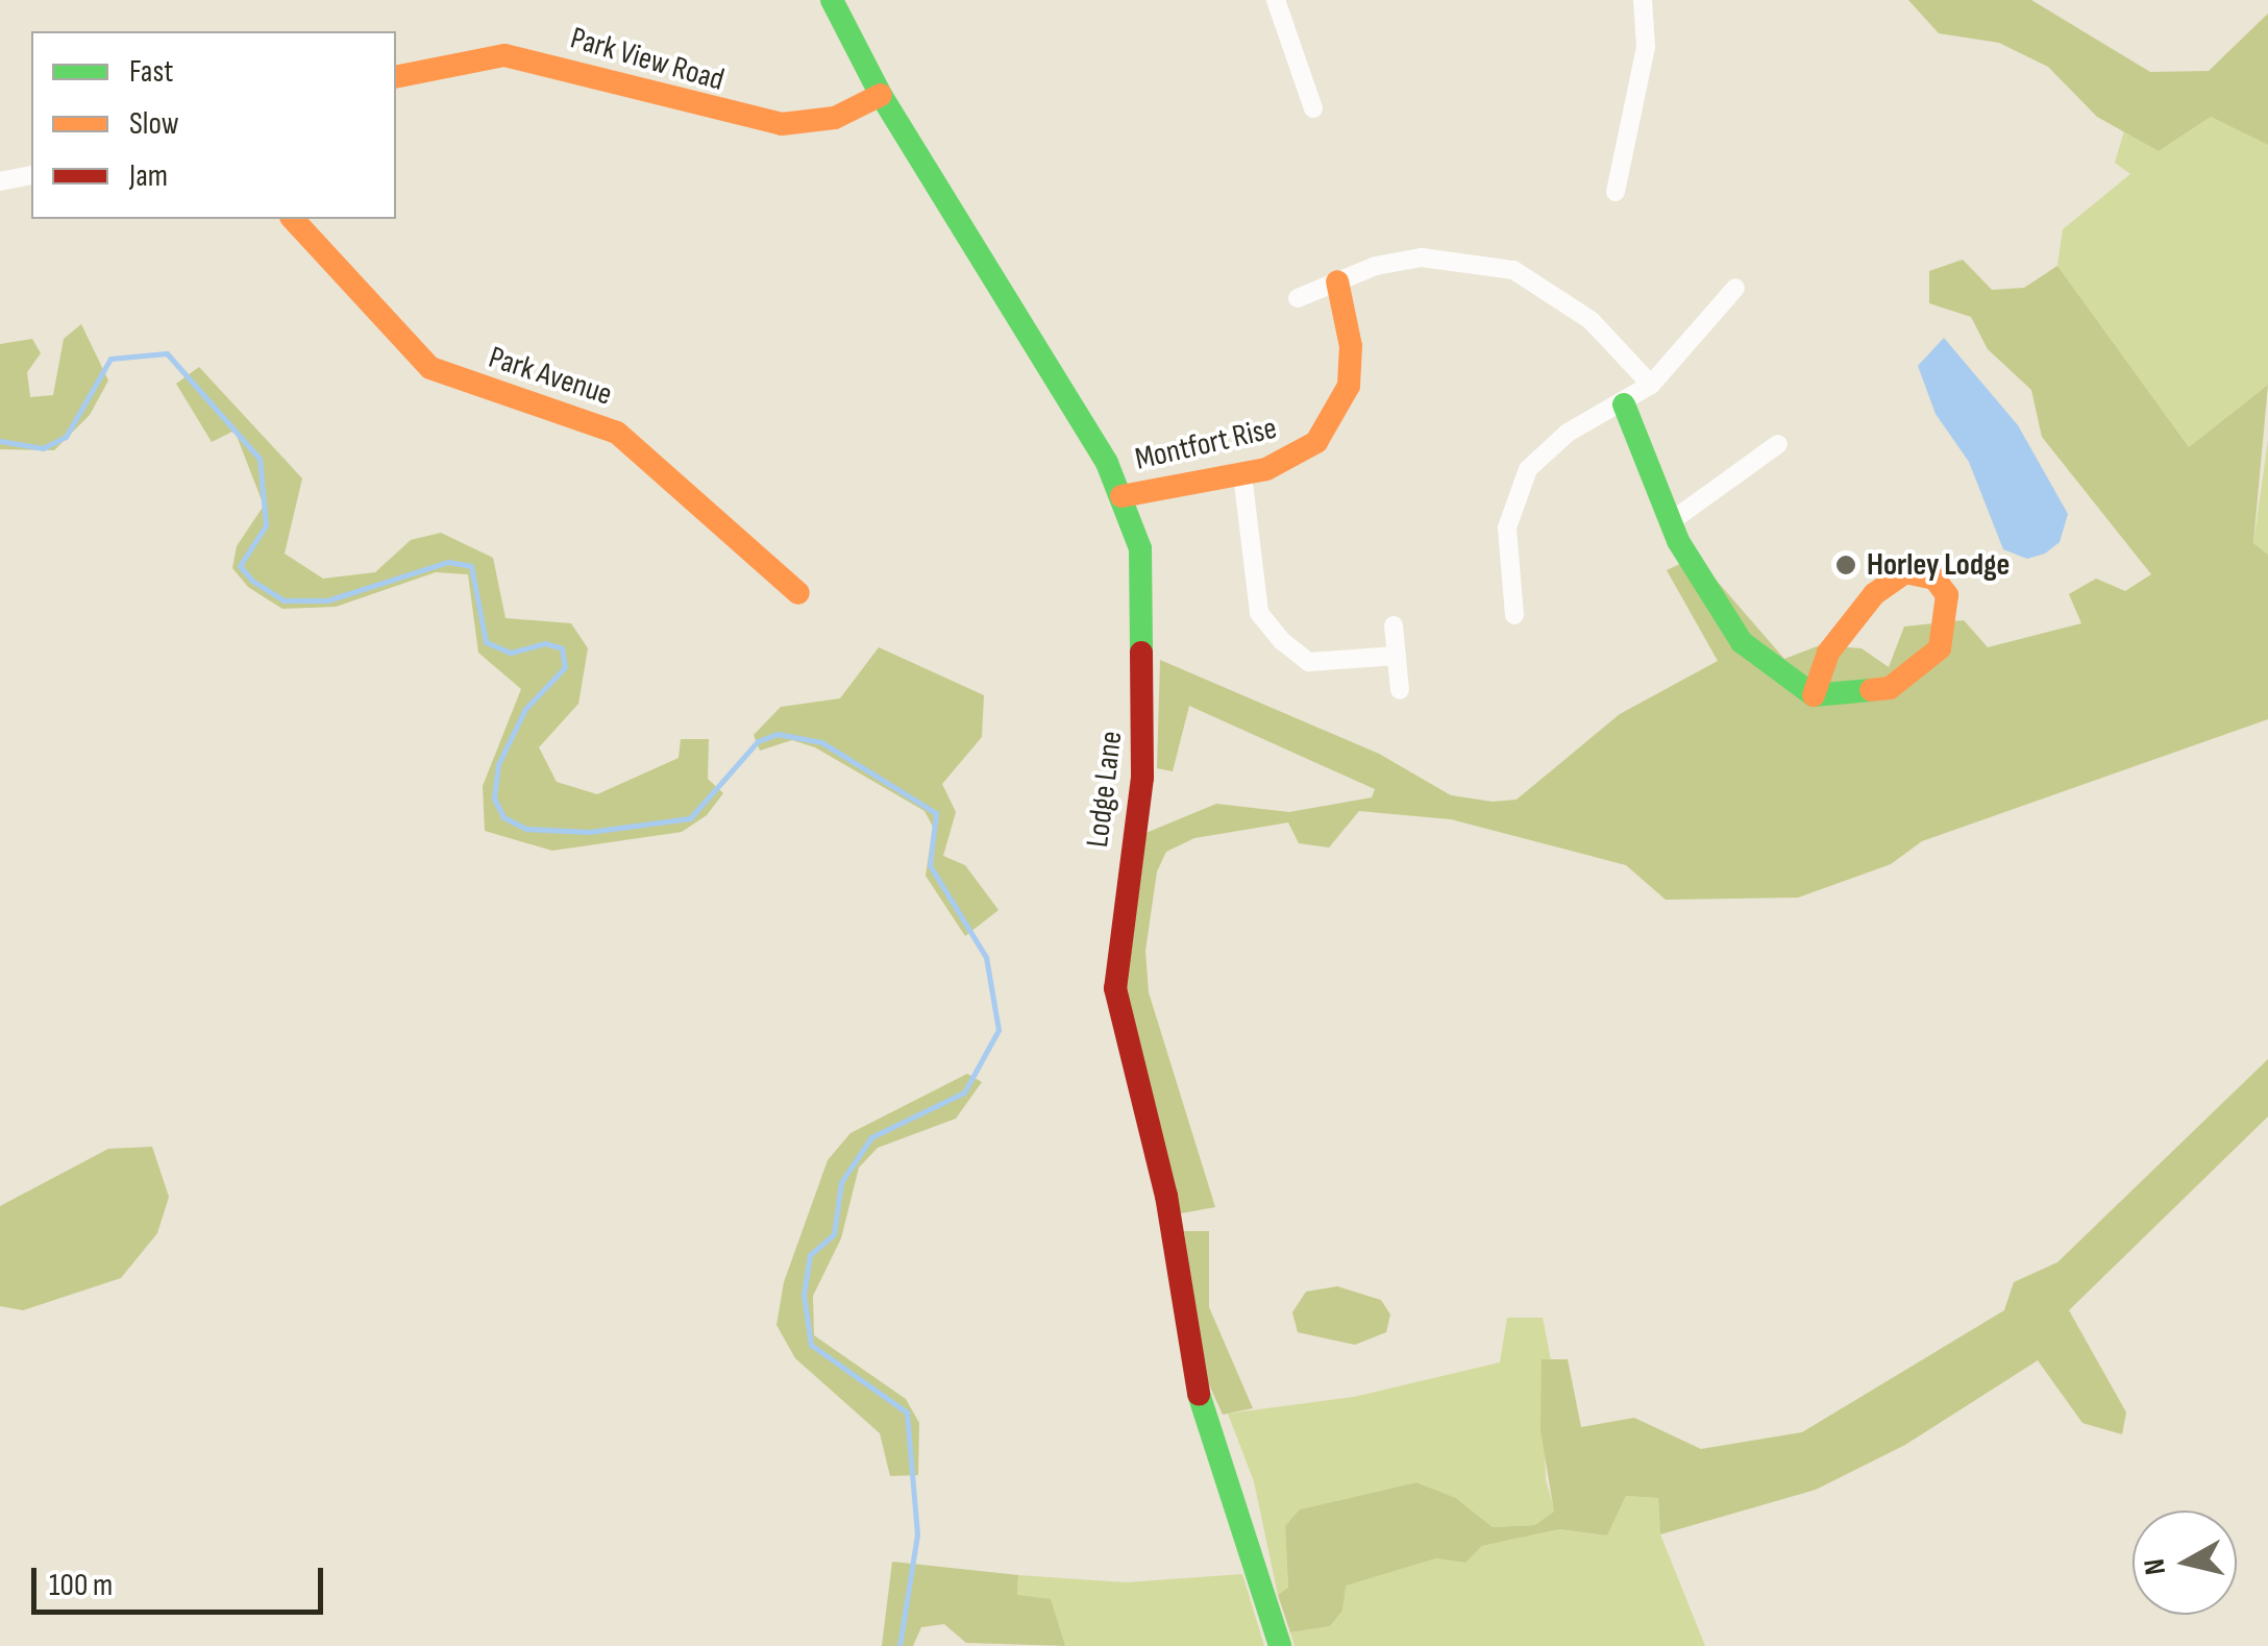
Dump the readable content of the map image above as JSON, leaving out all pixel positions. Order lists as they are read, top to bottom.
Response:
{
  "streets": {
    "street": [
      "Park View Road",
      "Park Avenue",
      "Montfort Rise",
      "Lodge Lane"
    ]
  },
  "crossings": [
    ["Park View Road", "Lodge Lane"],
    ["Montfort Rise", "Lodge Lane"]
  ],
  "places": ["Horley Lodge"],
  "legend": ["Fast", "Slow", "Jam"],
  "scale_bar": "100 m",
  "north": "left"
}
